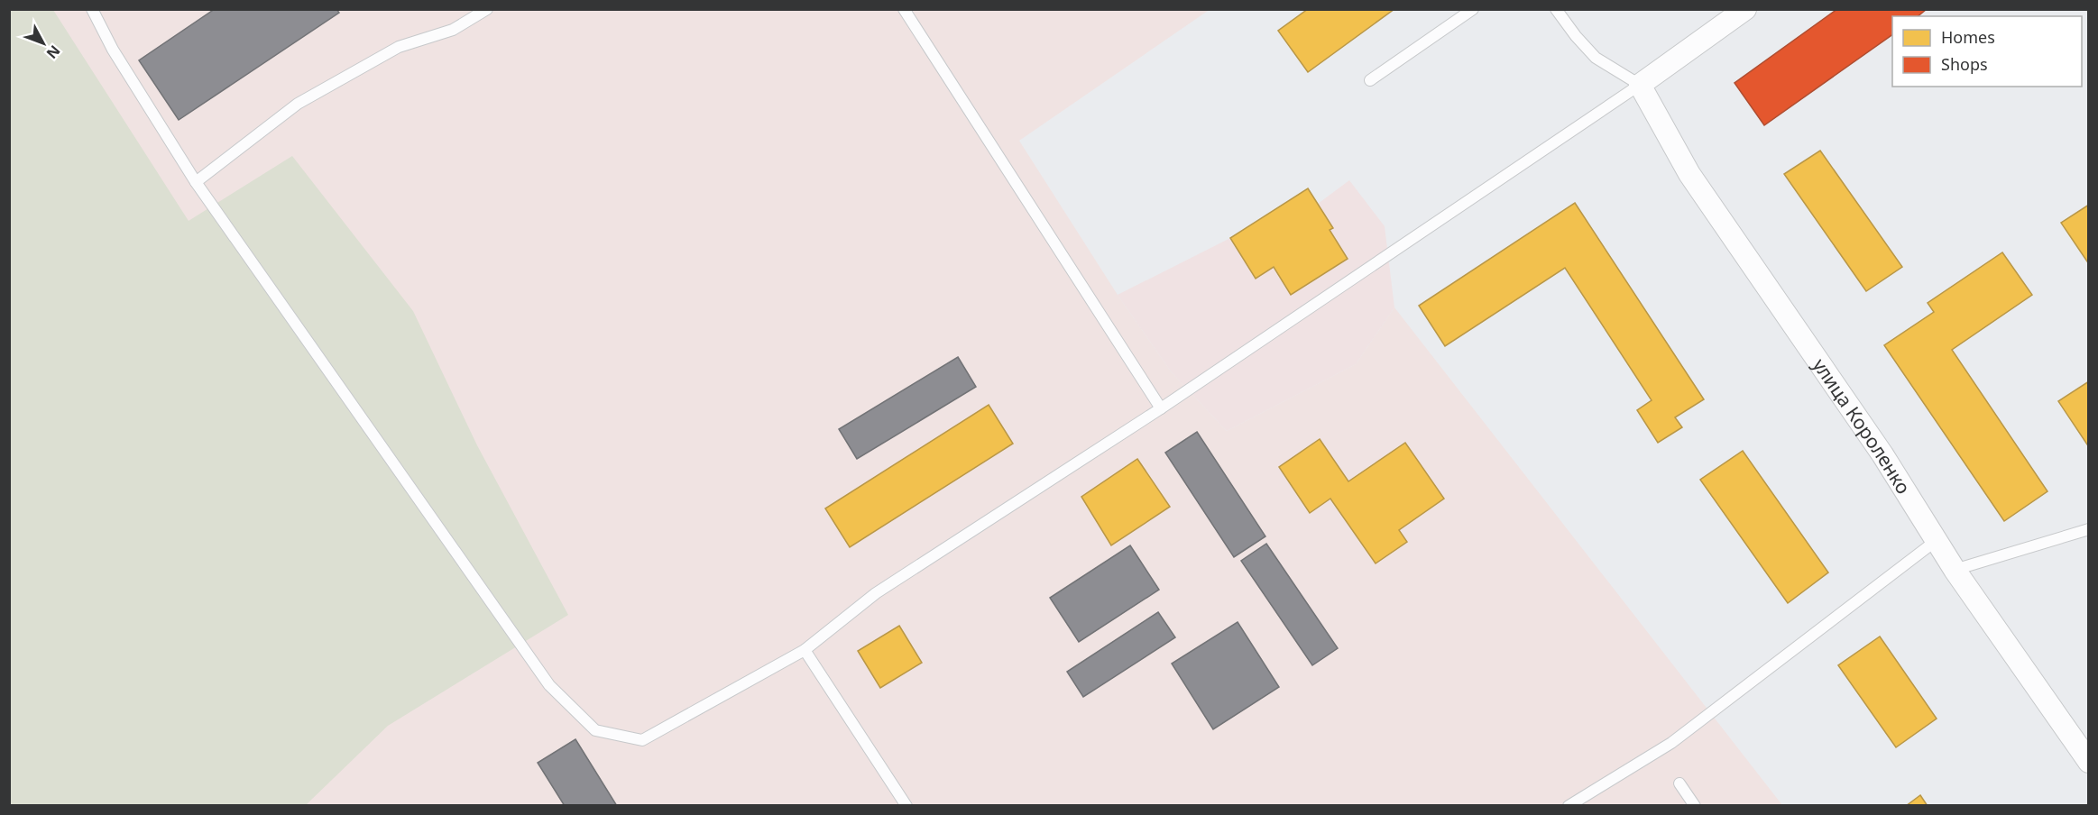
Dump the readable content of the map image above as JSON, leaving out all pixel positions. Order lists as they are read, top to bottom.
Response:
{
  "streets": {
    "street": ["улица Короленко"]
  },
  "legend": ["Homes", "Shops"],
  "north": "bottom right"
}
